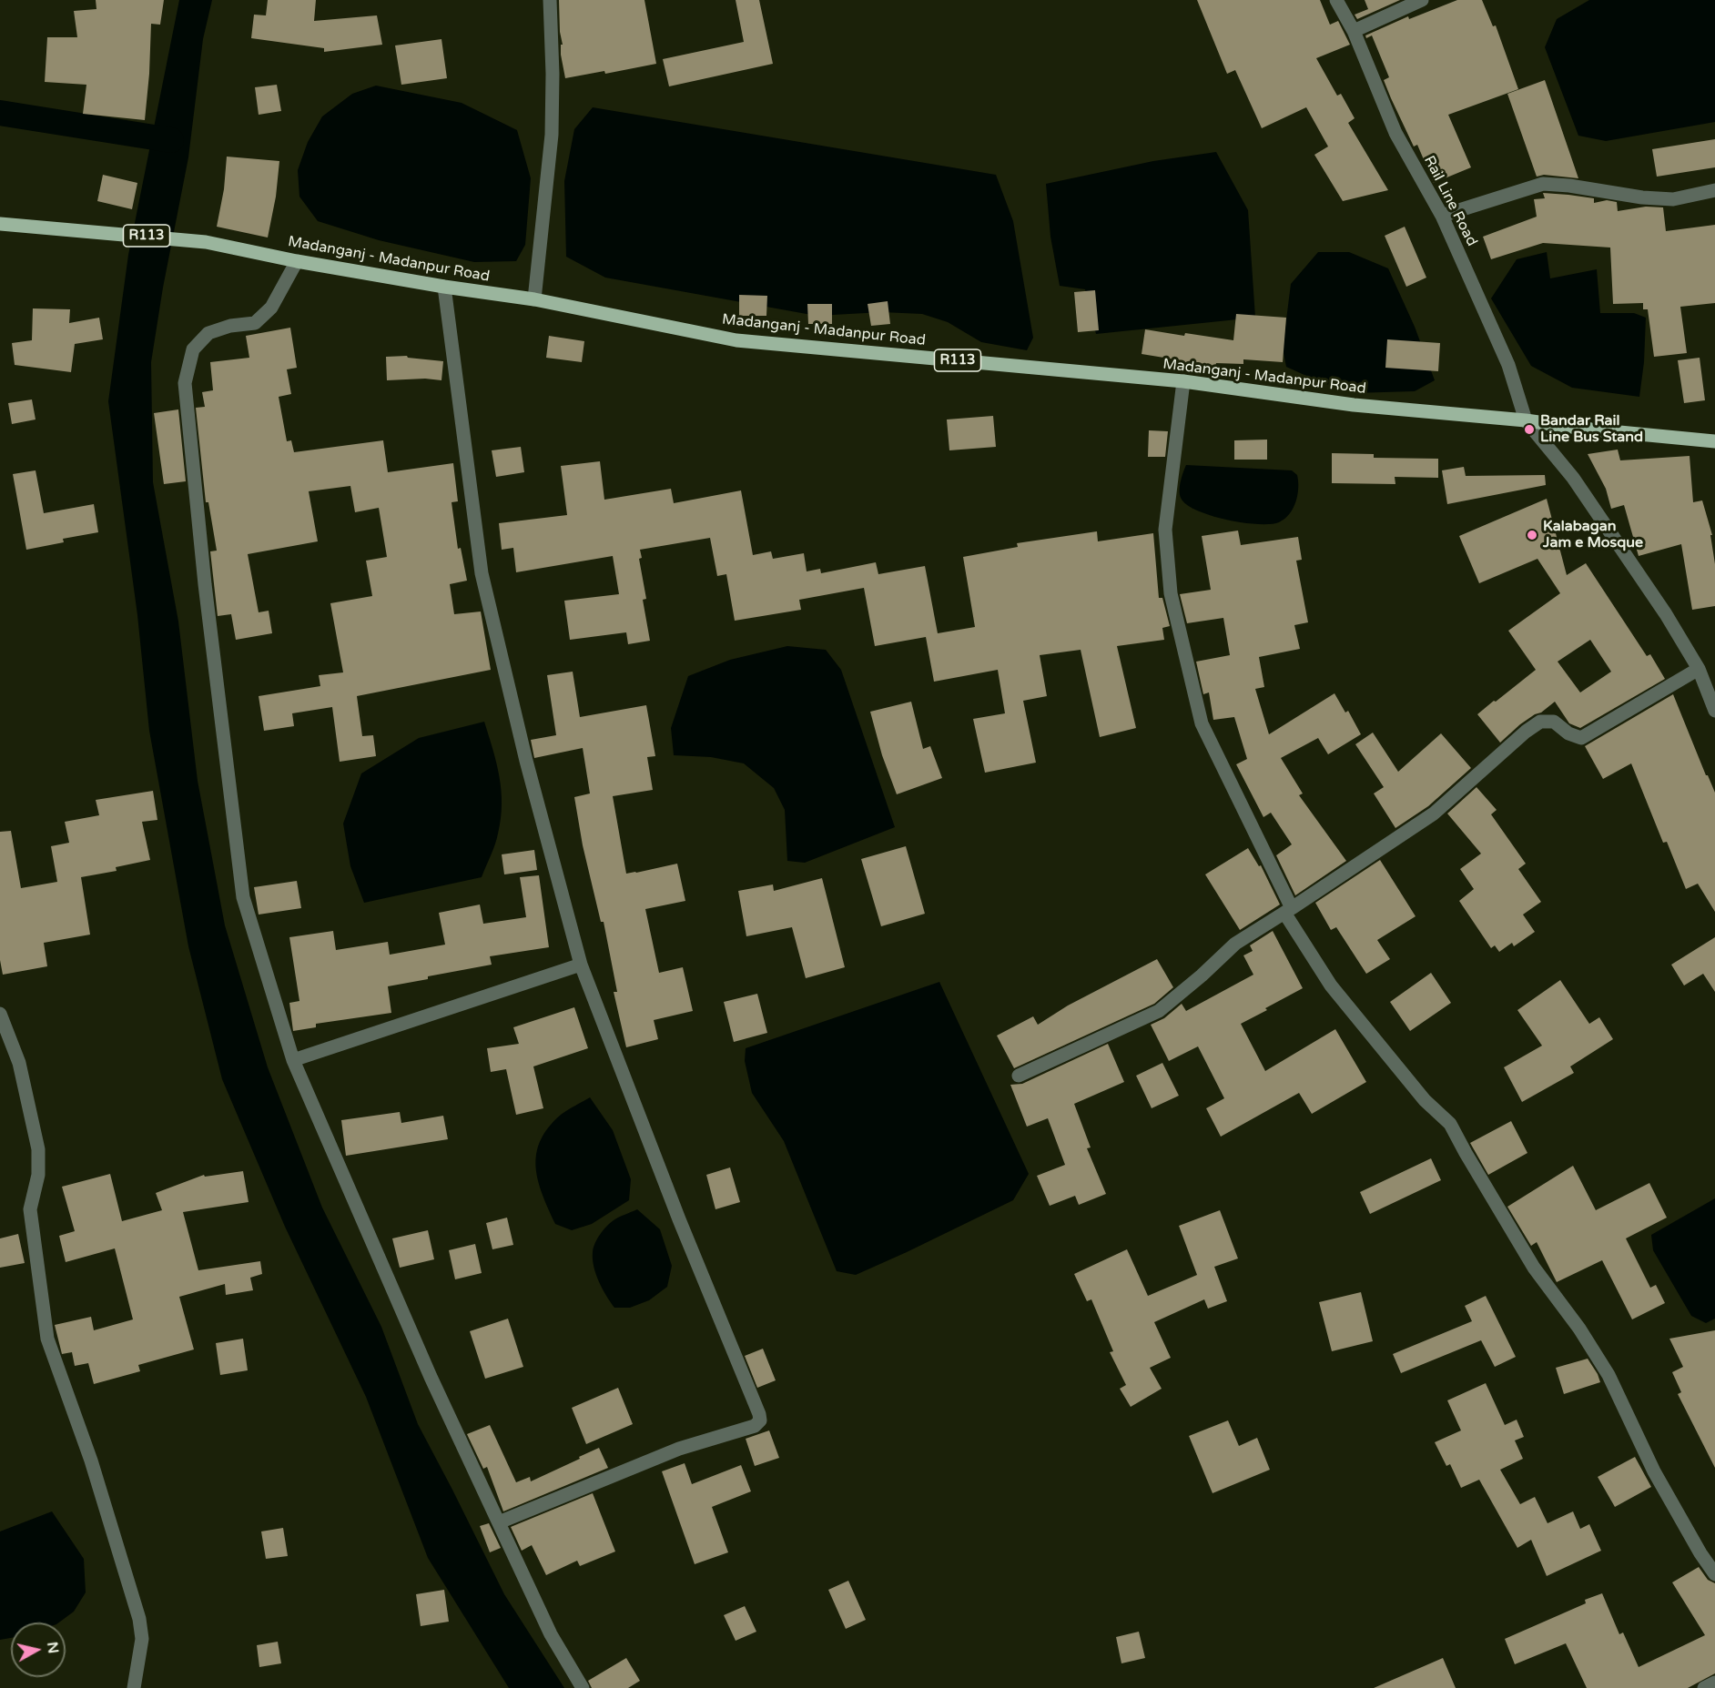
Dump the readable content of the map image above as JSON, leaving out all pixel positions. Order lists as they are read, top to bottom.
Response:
{
  "streets": {
    "main road": ["R113", "Madanganj - Madanpur Road"],
    "street": ["Rail Line Road"]
  },
  "crossings": [
    ["Rail Line Road", "Madanganj - Madanpur Road"]
  ],
  "places": ["Bandar Rail Line Bus Stand", "Kalabagan Jam e Mosque"],
  "north": "right"
}
